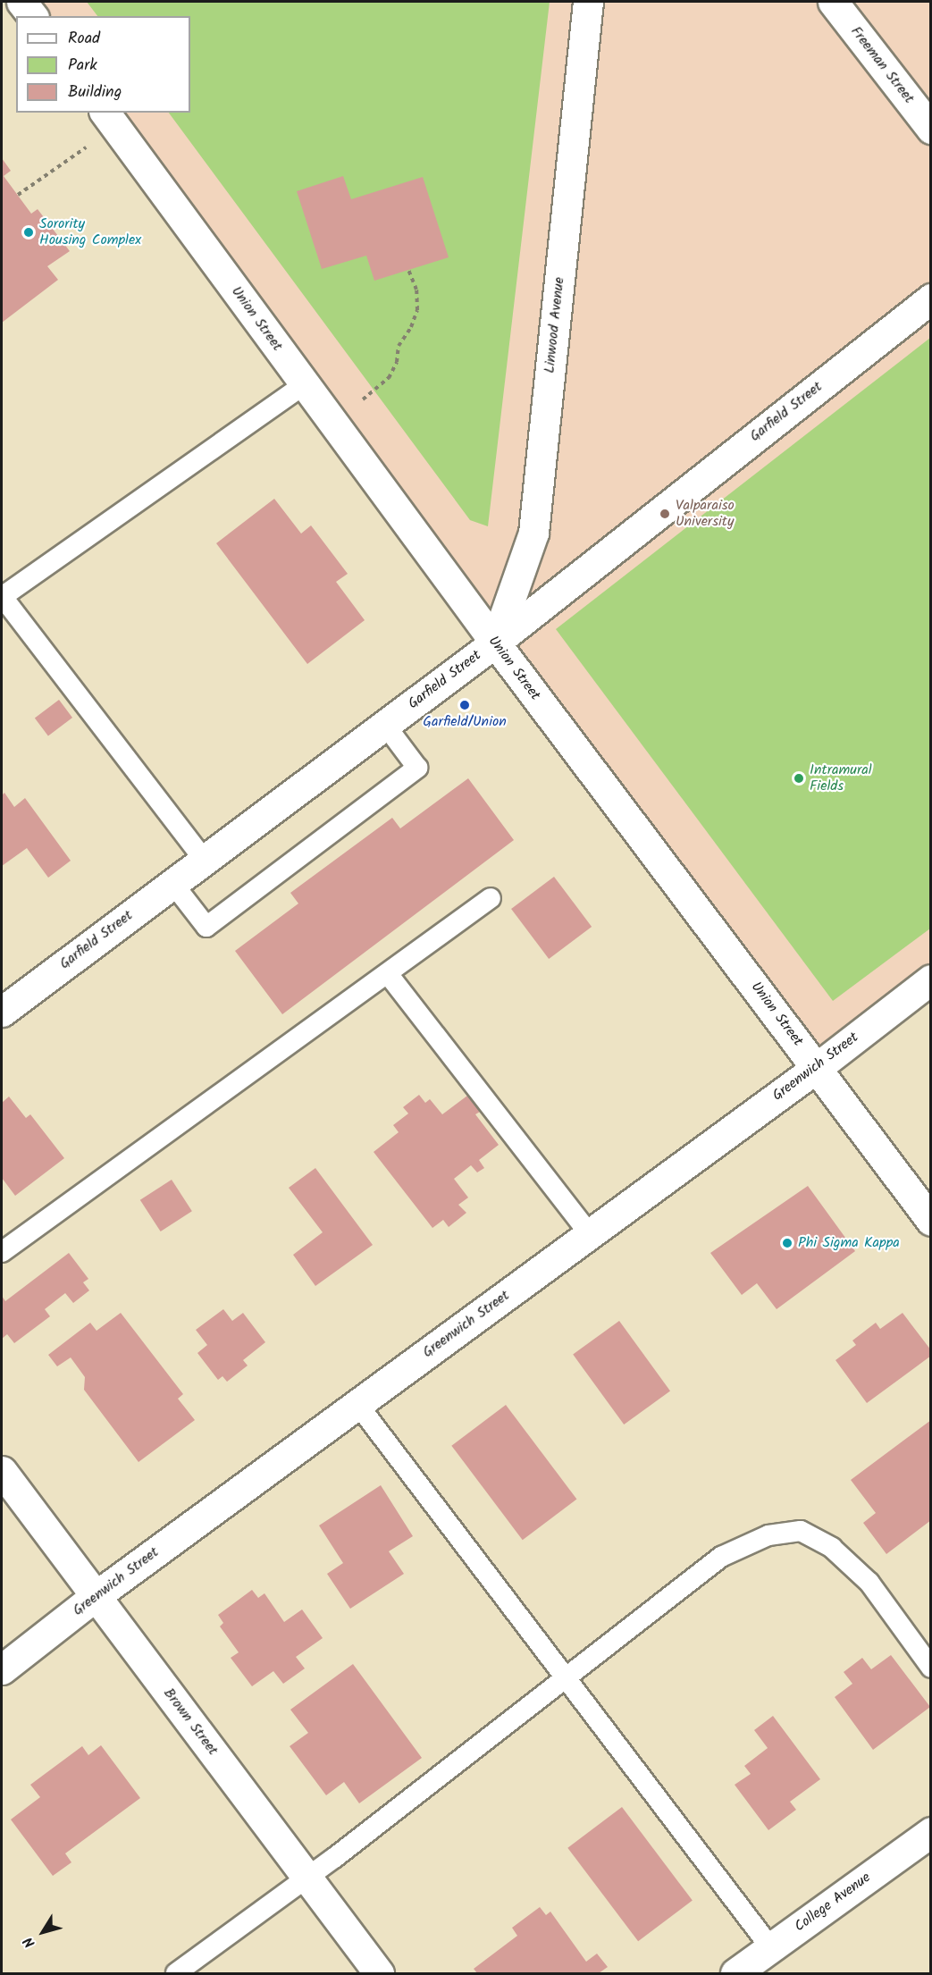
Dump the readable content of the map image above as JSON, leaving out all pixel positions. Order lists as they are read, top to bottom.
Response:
{
  "streets": {
    "street": [
      "Freeman Street",
      "Union Street",
      "Linwood Avenue",
      "Garfield Street",
      "Greenwich Street",
      "Brown Street",
      "College Avenue"
    ]
  },
  "crossings": [
    ["Union Street", "Linwood Avenue"],
    ["Union Street", "Garfield Street"],
    ["Union Street", "Greenwich Street"],
    ["Linwood Avenue", "Garfield Street"],
    ["Greenwich Street", "Brown Street"]
  ],
  "places": [
    "Sorority Housing Complex",
    "Valparaiso University",
    "Garfield/Union",
    "Intramural Fields",
    "Phi Sigma Kappa"
  ],
  "legend": ["Road", "Park", "Building"],
  "north": "bottom left"
}
